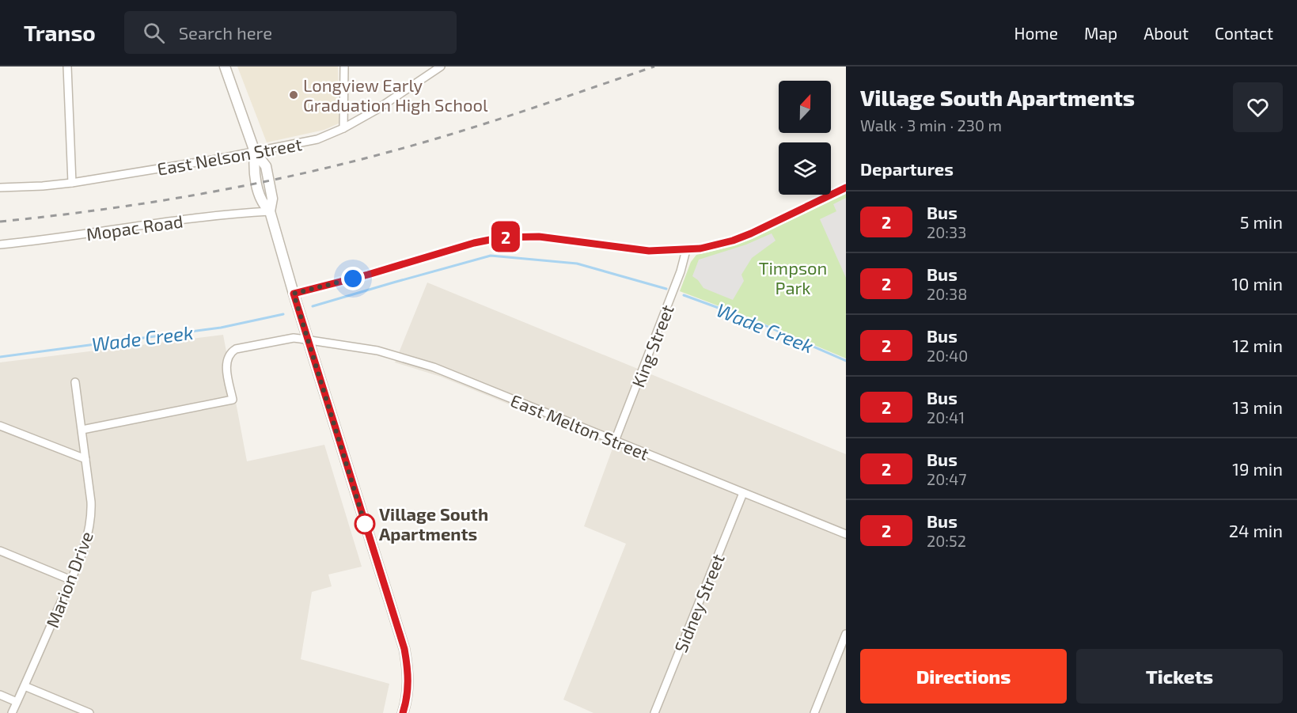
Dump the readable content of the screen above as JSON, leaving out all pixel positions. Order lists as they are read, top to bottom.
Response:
{
  "streets": {
    "street": [
      "East Nelson Street",
      "Mopac Road",
      "King Street",
      "East Melton Street",
      "Marion Drive",
      "Sidney Street"
    ]
  },
  "crossings": [
    ["King Street", "East Melton Street"],
    ["East Melton Street", "Marion Drive"],
    ["East Melton Street", "Sidney Street"]
  ],
  "water": ["Wade Creek"],
  "parks": ["Timpson Park"],
  "places": ["Longview Early Graduation High School", "Village South Apartments"],
  "lines": ["bus line 2"],
  "north": "top",
  "page": {
    "header": "Transo",
    "search": "Search here",
    "nav": [
      "Home",
      "Map",
      "About",
      "Contact"
    ],
    "on_map": "2",
    "heading": [
      ["Village South Apartments", "Walk · 3 min · 230 m"],
      "Departures"
    ],
    "list": [
      {
        "mark": "2",
        "name": "Bus",
        "note": "20:33",
        "value": "5 min"
      },
      {
        "mark": "2",
        "name": "Bus",
        "note": "20:38",
        "value": "10 min"
      },
      {
        "mark": "2",
        "name": "Bus",
        "note": "20:40",
        "value": "12 min"
      },
      {
        "mark": "2",
        "name": "Bus",
        "note": "20:41",
        "value": "13 min"
      },
      {
        "mark": "2",
        "name": "Bus",
        "note": "20:47",
        "value": "19 min"
      },
      {
        "mark": "2",
        "name": "Bus",
        "note": "20:52",
        "value": "24 min"
      }
    ],
    "buttons": ["Directions", "Tickets"]
  }
}
